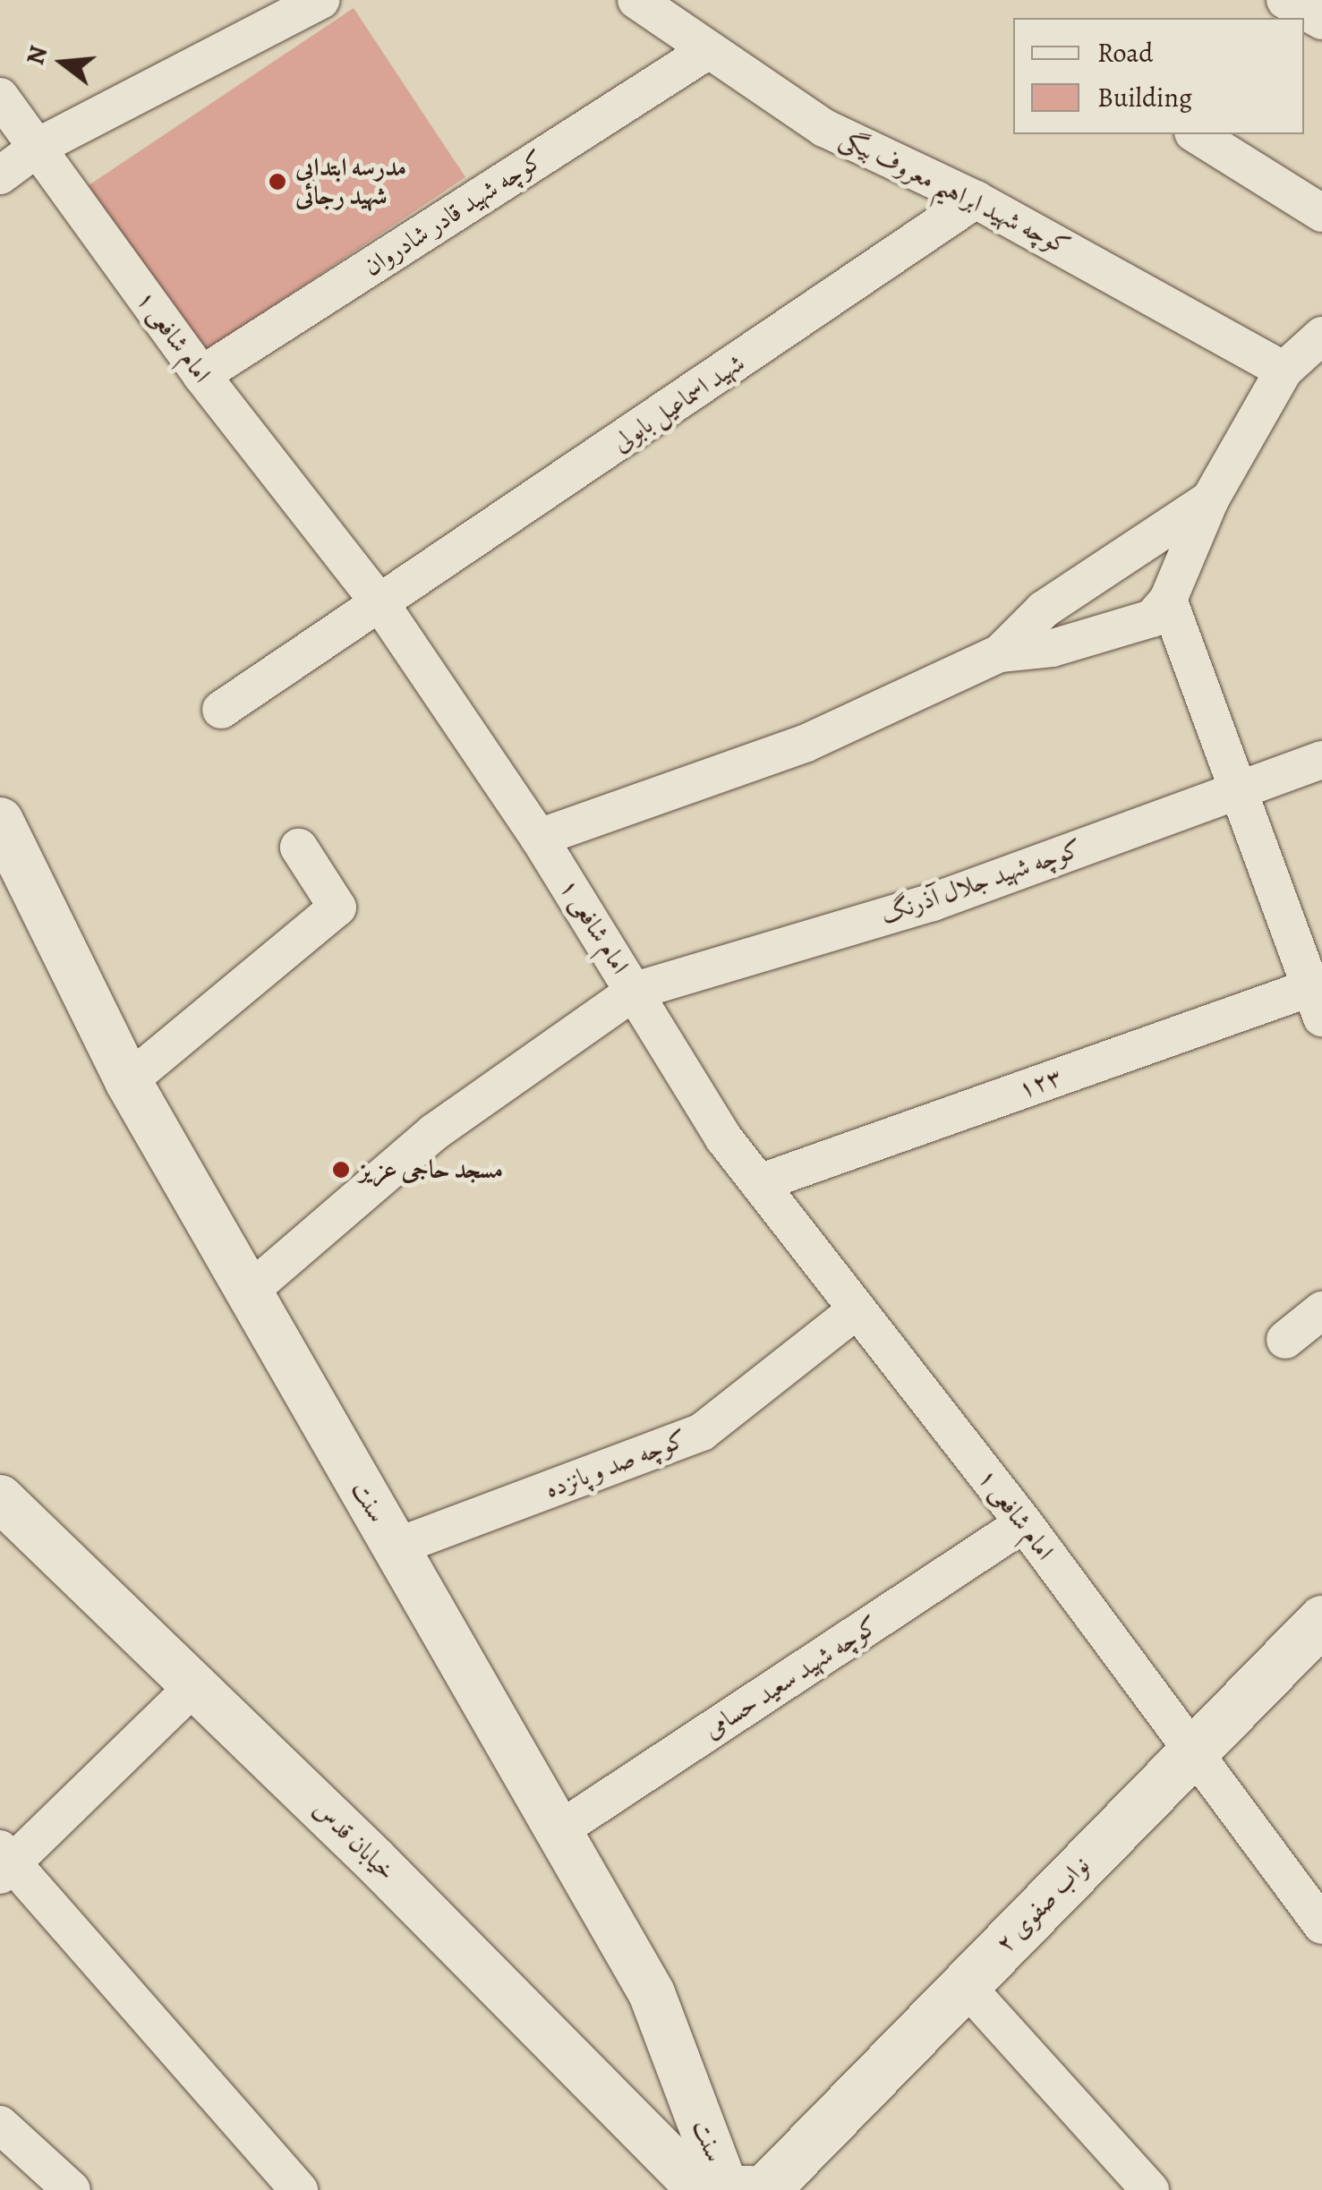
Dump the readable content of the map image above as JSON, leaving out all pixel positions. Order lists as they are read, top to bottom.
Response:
{
  "streets": {
    "main road": ["نواب صفوی ۲"],
    "street": [
      "کوچه شهید ابراهیم معروف بیگی",
      "کوچه شهید قادر شادروان",
      "امام شافعی ۱",
      "شهید اسماعیل بابولی",
      "کوچه شهید جلال آذرنگ",
      "۱۲۳",
      "کوچه صد و پانزده",
      "سنت",
      "کوچه شهید سعید حسامی",
      "خیابان قدس"
    ]
  },
  "crossings": [
    ["کوچه شهید ابراهیم معروف بیگی", "کوچه شهید قادر شادروان"],
    ["کوچه شهید ابراهیم معروف بیگی", "شهید اسماعیل بابولی"],
    ["کوچه شهید قادر شادروان", "امام شافعی ۱"],
    ["امام شافعی ۱", "شهید اسماعیل بابولی"],
    ["امام شافعی ۱", "کوچه شهید جلال آذرنگ"],
    ["امام شافعی ۱", "۱۲۳"],
    ["امام شافعی ۱", "کوچه صد و پانزده"],
    ["امام شافعی ۱", "کوچه شهید سعید حسامی"],
    ["امام شافعی ۱", "نواب صفوی ۲"],
    ["کوچه شهید جلال آذرنگ", "سنت"],
    ["کوچه صد و پانزده", "سنت"],
    ["سنت", "کوچه شهید سعید حسامی"],
    ["سنت", "خیابان قدس"],
    ["سنت", "نواب صفوی ۲"],
    ["خیابان قدس", "نواب صفوی ۲"]
  ],
  "places": ["مدرسه ابتدایی شهید رجائی", "مسجد حاجی عزیز"],
  "legend": ["Road", "Building"],
  "north": "left"
}
